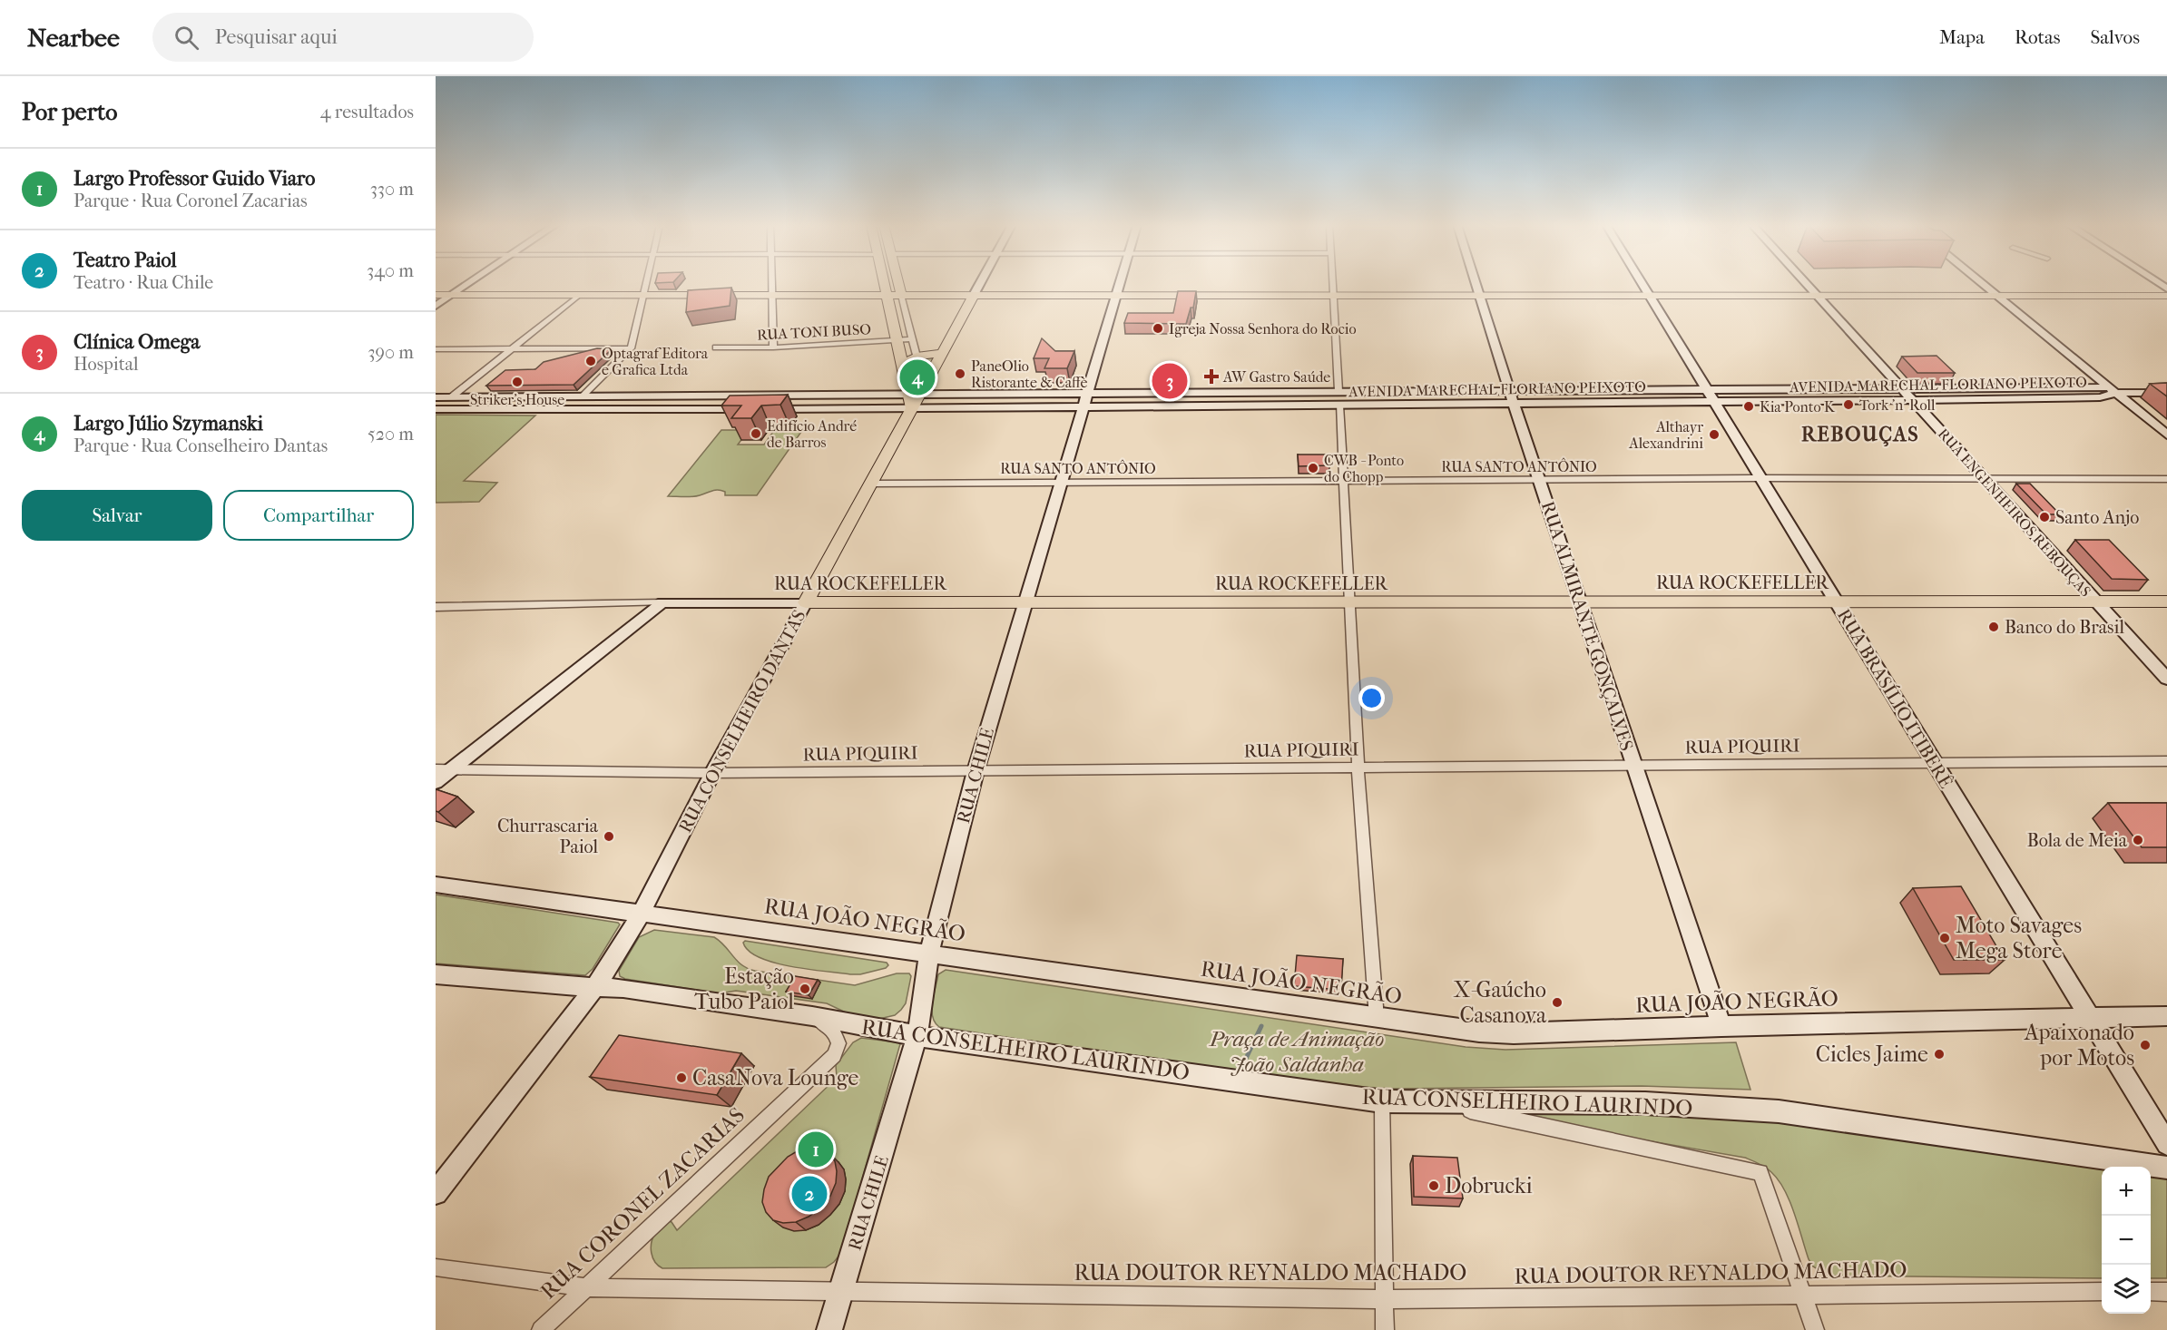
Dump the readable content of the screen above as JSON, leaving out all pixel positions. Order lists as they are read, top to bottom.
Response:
{
  "streets": {
    "main road": [
      "AVENIDA MARECHAL FLORIANO PEIXOTO",
      "RUA ENGENHEIROS REBOUÇAS",
      "RUA ROCKEFELLER",
      "RUA ALMIRANTE GONÇALVES",
      "RUA BRASÍLIO ITIBERÊ",
      "RUA CONSELHEIRO DANTAS",
      "RUA CHILE",
      "RUA JOÃO NEGRÃO",
      "RUA CONSELHEIRO LAURINDO"
    ],
    "street": [
      "RUA TONI BUSO",
      "RUA SANTO ANTÔNIO",
      "RUA PIQUIRI",
      "RUA CORONEL ZACARIAS",
      "RUA DOUTOR REYNALDO MACHADO"
    ]
  },
  "crossings": [
    ["AVENIDA MARECHAL FLORIANO PEIXOTO", "RUA ENGENHEIROS REBOUÇAS"],
    ["AVENIDA MARECHAL FLORIANO PEIXOTO", "RUA ALMIRANTE GONÇALVES"],
    ["AVENIDA MARECHAL FLORIANO PEIXOTO", "RUA BRASÍLIO ITIBERÊ"],
    ["AVENIDA MARECHAL FLORIANO PEIXOTO", "RUA CONSELHEIRO DANTAS"],
    ["AVENIDA MARECHAL FLORIANO PEIXOTO", "RUA CHILE"],
    ["RUA SANTO ANTÔNIO", "RUA ENGENHEIROS REBOUÇAS"],
    ["RUA SANTO ANTÔNIO", "RUA ALMIRANTE GONÇALVES"],
    ["RUA SANTO ANTÔNIO", "RUA BRASÍLIO ITIBERÊ"],
    ["RUA SANTO ANTÔNIO", "RUA CONSELHEIRO DANTAS"],
    ["RUA SANTO ANTÔNIO", "RUA CHILE"],
    ["RUA ENGENHEIROS REBOUÇAS", "RUA ROCKEFELLER"],
    ["RUA ROCKEFELLER", "RUA ALMIRANTE GONÇALVES"],
    ["RUA ROCKEFELLER", "RUA BRASÍLIO ITIBERÊ"],
    ["RUA ROCKEFELLER", "RUA CONSELHEIRO DANTAS"],
    ["RUA ROCKEFELLER", "RUA CHILE"],
    ["RUA ALMIRANTE GONÇALVES", "RUA PIQUIRI"],
    ["RUA ALMIRANTE GONÇALVES", "RUA JOÃO NEGRÃO"],
    ["RUA BRASÍLIO ITIBERÊ", "RUA PIQUIRI"],
    ["RUA BRASÍLIO ITIBERÊ", "RUA JOÃO NEGRÃO"],
    ["RUA CONSELHEIRO DANTAS", "RUA PIQUIRI"],
    ["RUA CONSELHEIRO DANTAS", "RUA JOÃO NEGRÃO"],
    ["RUA CONSELHEIRO DANTAS", "RUA CONSELHEIRO LAURINDO"],
    ["RUA PIQUIRI", "RUA CHILE"],
    ["RUA CHILE", "RUA JOÃO NEGRÃO"],
    ["RUA CHILE", "RUA CONSELHEIRO LAURINDO"],
    ["RUA CHILE", "RUA DOUTOR REYNALDO MACHADO"],
    ["RUA CONSELHEIRO LAURINDO", "RUA CORONEL ZACARIAS"],
    ["RUA CORONEL ZACARIAS", "RUA DOUTOR REYNALDO MACHADO"]
  ],
  "districts": ["REBOUÇAS"],
  "parks": ["Praça de Animação João Saldanha"],
  "places": {
    "other": [
      "Igreja Nossa Senhora do Rocio",
      "Optagraf Editora e Grafica Ltda",
      "PaneOlio Ristorante & Caffè",
      "Striker's House",
      "Tork 'n' Roll",
      "Kia Ponto K",
      "Edifício André de Barros",
      "Althayr Alexandrini",
      "CWB - Ponto do Chopp",
      "Santo Anjo",
      "Banco do Brasil",
      "Churrascaria Paiol",
      "Bola de Meia",
      "Moto Savages Mega Store",
      "Estação Tubo Paiol",
      "X-Gaúcho Casanova",
      "Apaixonado por Motos",
      "Cicles Jaime",
      "CasaNova Lounge",
      "Dobrucki"
    ],
    "health": ["AW Gastro Saúde"]
  },
  "page": {
    "header": "Nearbee",
    "search": "Pesquisar aqui",
    "nav": ["Mapa", "Rotas", "Salvos"],
    "heading": ["Por perto", "4 resultados"],
    "list": [
      {
        "mark": "1",
        "name": "Largo Professor Guido Viaro",
        "note": "Parque · Rua Coronel Zacarias",
        "value": "330 m"
      },
      {
        "mark": "2",
        "name": "Teatro Paiol",
        "note": "Teatro · Rua Chile",
        "value": "340 m"
      },
      {
        "mark": "3",
        "name": "Clínica Omega",
        "note": "Hospital",
        "value": "390 m"
      },
      {
        "mark": "4",
        "name": "Largo Júlio Szymanski",
        "note": "Parque · Rua Conselheiro Dantas",
        "value": "520 m"
      }
    ],
    "pins": [
      "4",
      "3",
      "1",
      "2"
    ],
    "buttons": ["Salvar", "Compartilhar"],
    "map_buttons": ["+", "−"]
  }
}
